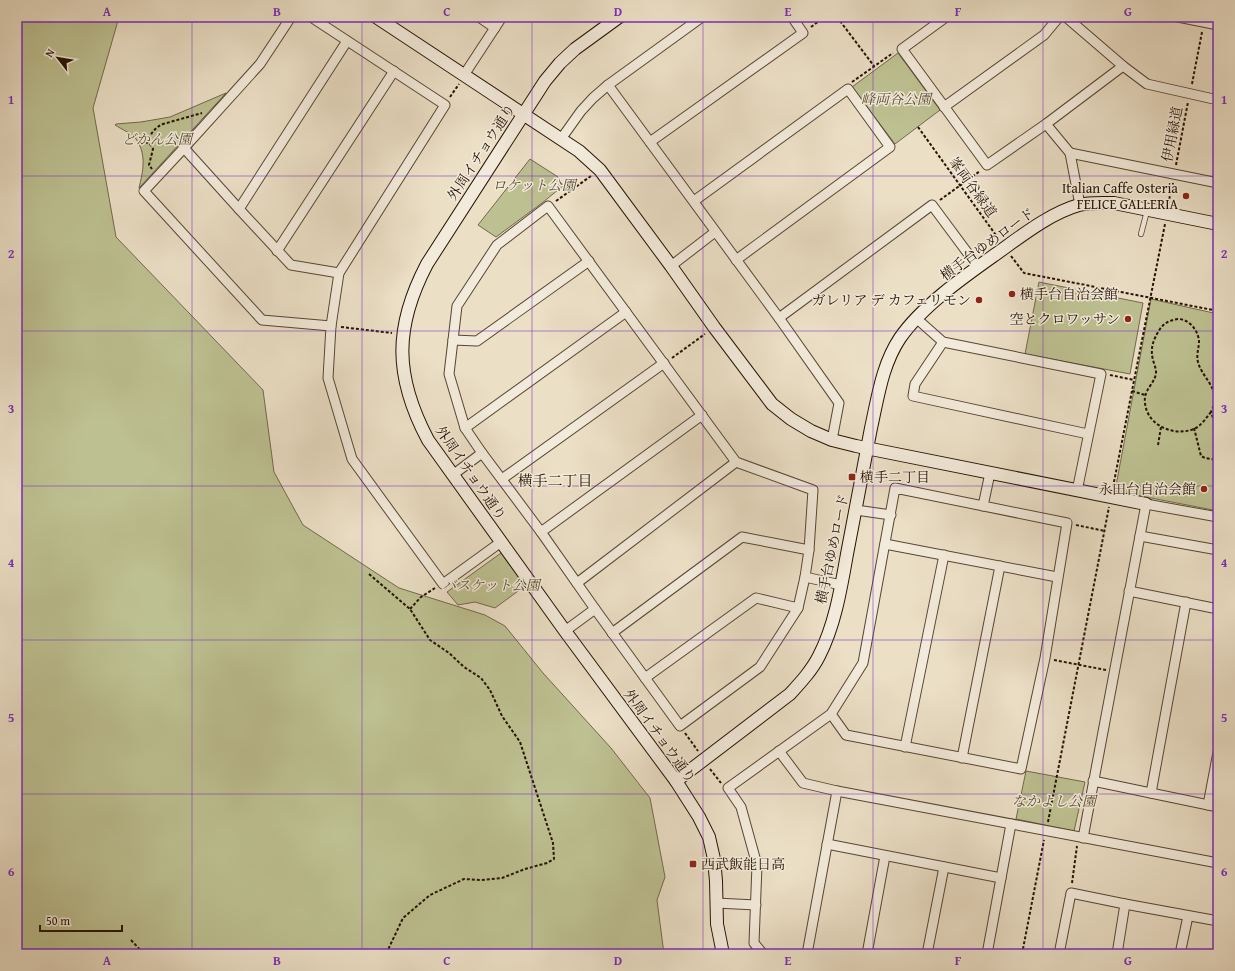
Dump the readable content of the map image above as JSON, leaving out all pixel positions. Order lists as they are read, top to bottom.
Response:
{
  "streets": {
    "street": ["外周イチョウ通り", "横手台ゆめロード"],
    "path": ["伊用緑道", "峯両谷緑道"]
  },
  "crossings": [
    ["伊用緑道", "峯両谷緑道"],
    ["伊用緑道", "横手台ゆめロード"],
    ["外周イチョウ通り", "横手台ゆめロード"],
    ["峯両谷緑道", "横手台ゆめロード"]
  ],
  "districts": ["横手二丁目"],
  "parks": [
    "峰両谷公園",
    "どかん公園",
    "ロケット公園",
    "バスケット公園",
    "なかよし公園"
  ],
  "places": {
    "other": [
      "Italian Caffe Osteria FELICE GALLERIA",
      "横手台自治会館",
      "ガレリア デ カフェリモン",
      "空とクロワッサン",
      "永田台自治会館"
    ],
    "transit": ["横手二丁目", "西武飯能日高"]
  },
  "scale_bar": "50 m",
  "north": "top left",
  "grid": {
    "columns": [
      "A",
      "B",
      "C",
      "D",
      "E",
      "F",
      "G"
    ],
    "rows": [
      "1",
      "2",
      "3",
      "4",
      "5",
      "6"
    ]
  }
}
